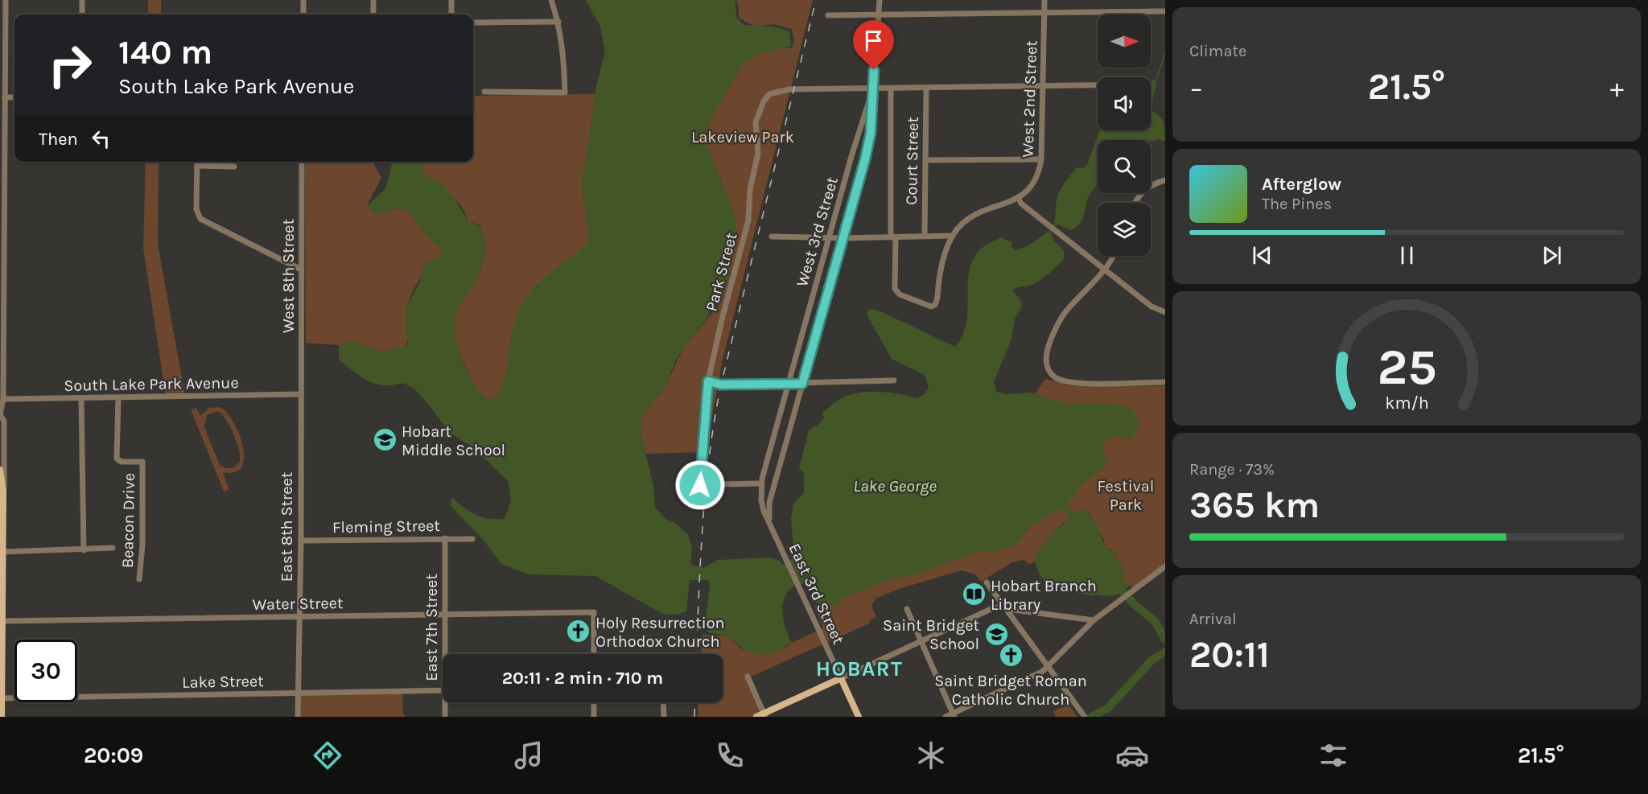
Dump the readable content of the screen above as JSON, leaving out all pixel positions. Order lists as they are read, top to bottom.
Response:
{
  "streets": {
    "street": [
      "West 2nd Street",
      "Court Street",
      "West 3rd Street",
      "Park Street",
      "West 8th Street",
      "South Lake Park Avenue",
      "Beacon Drive",
      "Fleming Street",
      "East 8th Street",
      "East 3rd Street",
      "Water Street",
      "East 7th Street",
      "Lake Street"
    ]
  },
  "crossings": [
    ["West 3rd Street", "Park Street"],
    ["West 3rd Street", "East 3rd Street"],
    ["West 8th Street", "South Lake Park Avenue"],
    ["West 8th Street", "East 8th Street"],
    ["South Lake Park Avenue", "Beacon Drive"],
    ["South Lake Park Avenue", "East 8th Street"],
    ["Fleming Street", "East 8th Street"],
    ["Fleming Street", "East 7th Street"],
    ["East 8th Street", "Water Street"],
    ["East 8th Street", "Lake Street"],
    ["Water Street", "East 7th Street"]
  ],
  "districts": ["HOBART"],
  "water": ["Lake George"],
  "parks": ["Lakeview Park", "Festival Park"],
  "places": {
    "school or university": ["Hobart Middle School", "Saint Bridget School"],
    "library": ["Hobart Branch Library"],
    "church": ["Holy Resurrection Orthodox Church", "Saint Bridget Roman Catholic Church"]
  },
  "north": "right",
  "page": {
    "tile": [
      "Climate",
      ["Range · 73%", "365 km"],
      ["Arrival", "20:11"]
    ],
    "turn": ["140 m", "South Lake Park Avenue"],
    "heat": ["−", "21.5°", "+"],
    "then": "Then",
    "song": ["Afterglow", "The Pines"],
    "limit": "30",
    "trip": "20:11 · 2 min · 710 m",
    "tabs": ["20:09", "21.5°"],
    "gauge": ["25", "km/h"]
  }
}
